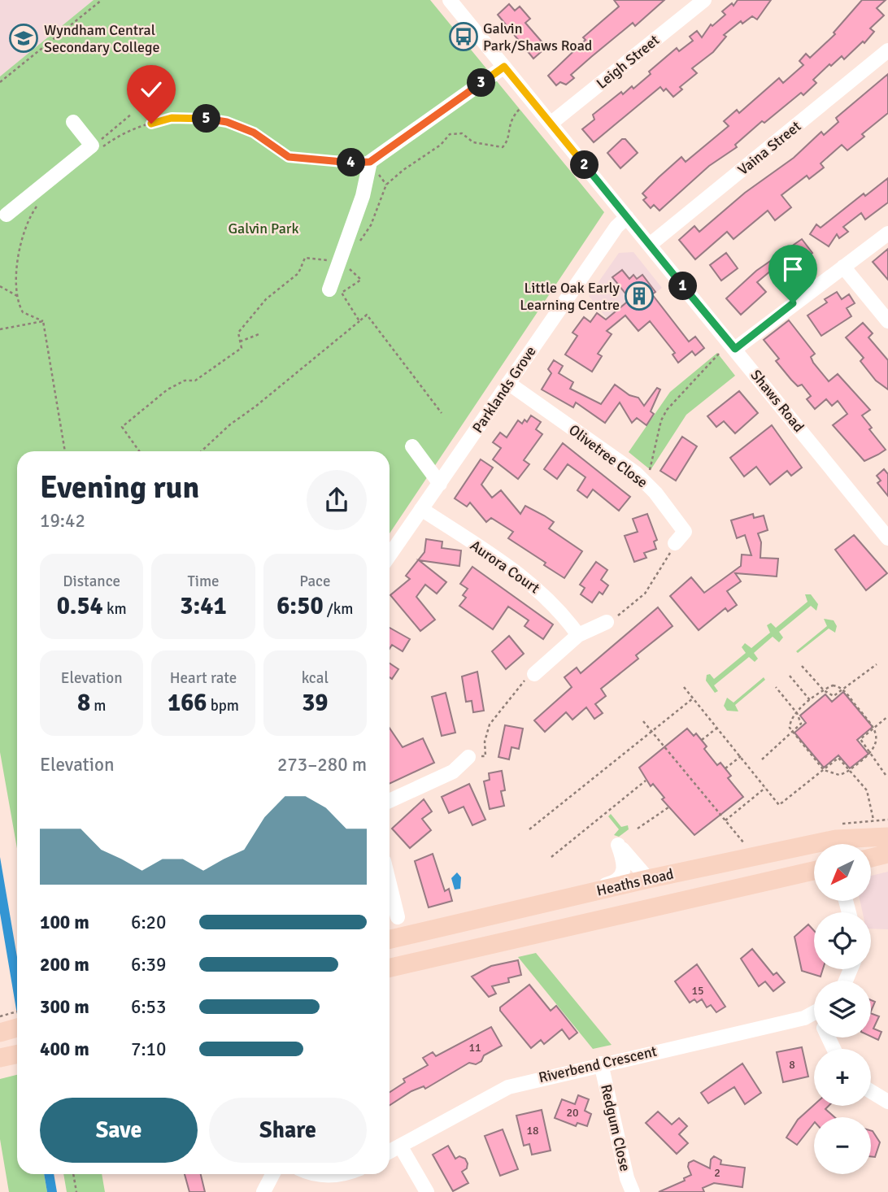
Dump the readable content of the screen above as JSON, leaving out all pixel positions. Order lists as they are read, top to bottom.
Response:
{
  "streets": {
    "main road": ["Heaths Road"],
    "street": [
      "Leigh Street",
      "Vaina Street",
      "Parklands Grove",
      "Shaws Road",
      "Olivetree Close",
      "Aurora Court",
      "Riverbend Crescent",
      "Redgum Close"
    ]
  },
  "crossings": [
    ["Leigh Street", "Shaws Road"],
    ["Vaina Street", "Shaws Road"],
    ["Parklands Grove", "Shaws Road"],
    ["Parklands Grove", "Olivetree Close"],
    ["Parklands Grove", "Aurora Court"],
    ["Riverbend Crescent", "Redgum Close"]
  ],
  "parks": ["Galvin Park"],
  "places": {
    "bus stop": ["Galvin Park/Shaws Road"],
    "school or university": ["Wyndham Central Secondary College"],
    "building": ["Little Oak Early Learning Centre"]
  },
  "house_numbers": [
    "15",
    "11",
    "8",
    "20",
    "18",
    "2"
  ],
  "north": "bottom left",
  "page": {
    "pins": [
      "3",
      "5",
      "4",
      "2",
      "1"
    ],
    "heading": ["Evening run", "19:42"],
    "stats": [
      ["Distance", "0.54 km"],
      ["Time", "3:41"],
      ["Pace", "6:50 /km"],
      ["Elevation", "8 m"],
      ["Heart rate", "166 bpm"],
      ["kcal", "39"]
    ],
    "chart": ["Elevation", "273–280 m"],
    "map_buttons": ["+", "−"],
    "list": [
      {
        "name": "100 m",
        "note": "6:20"
      },
      {
        "name": "200 m",
        "note": "6:39"
      },
      {
        "name": "300 m",
        "note": "6:53"
      },
      {
        "name": "400 m",
        "note": "7:10"
      }
    ],
    "buttons": ["Save", "Share"]
  }
}
